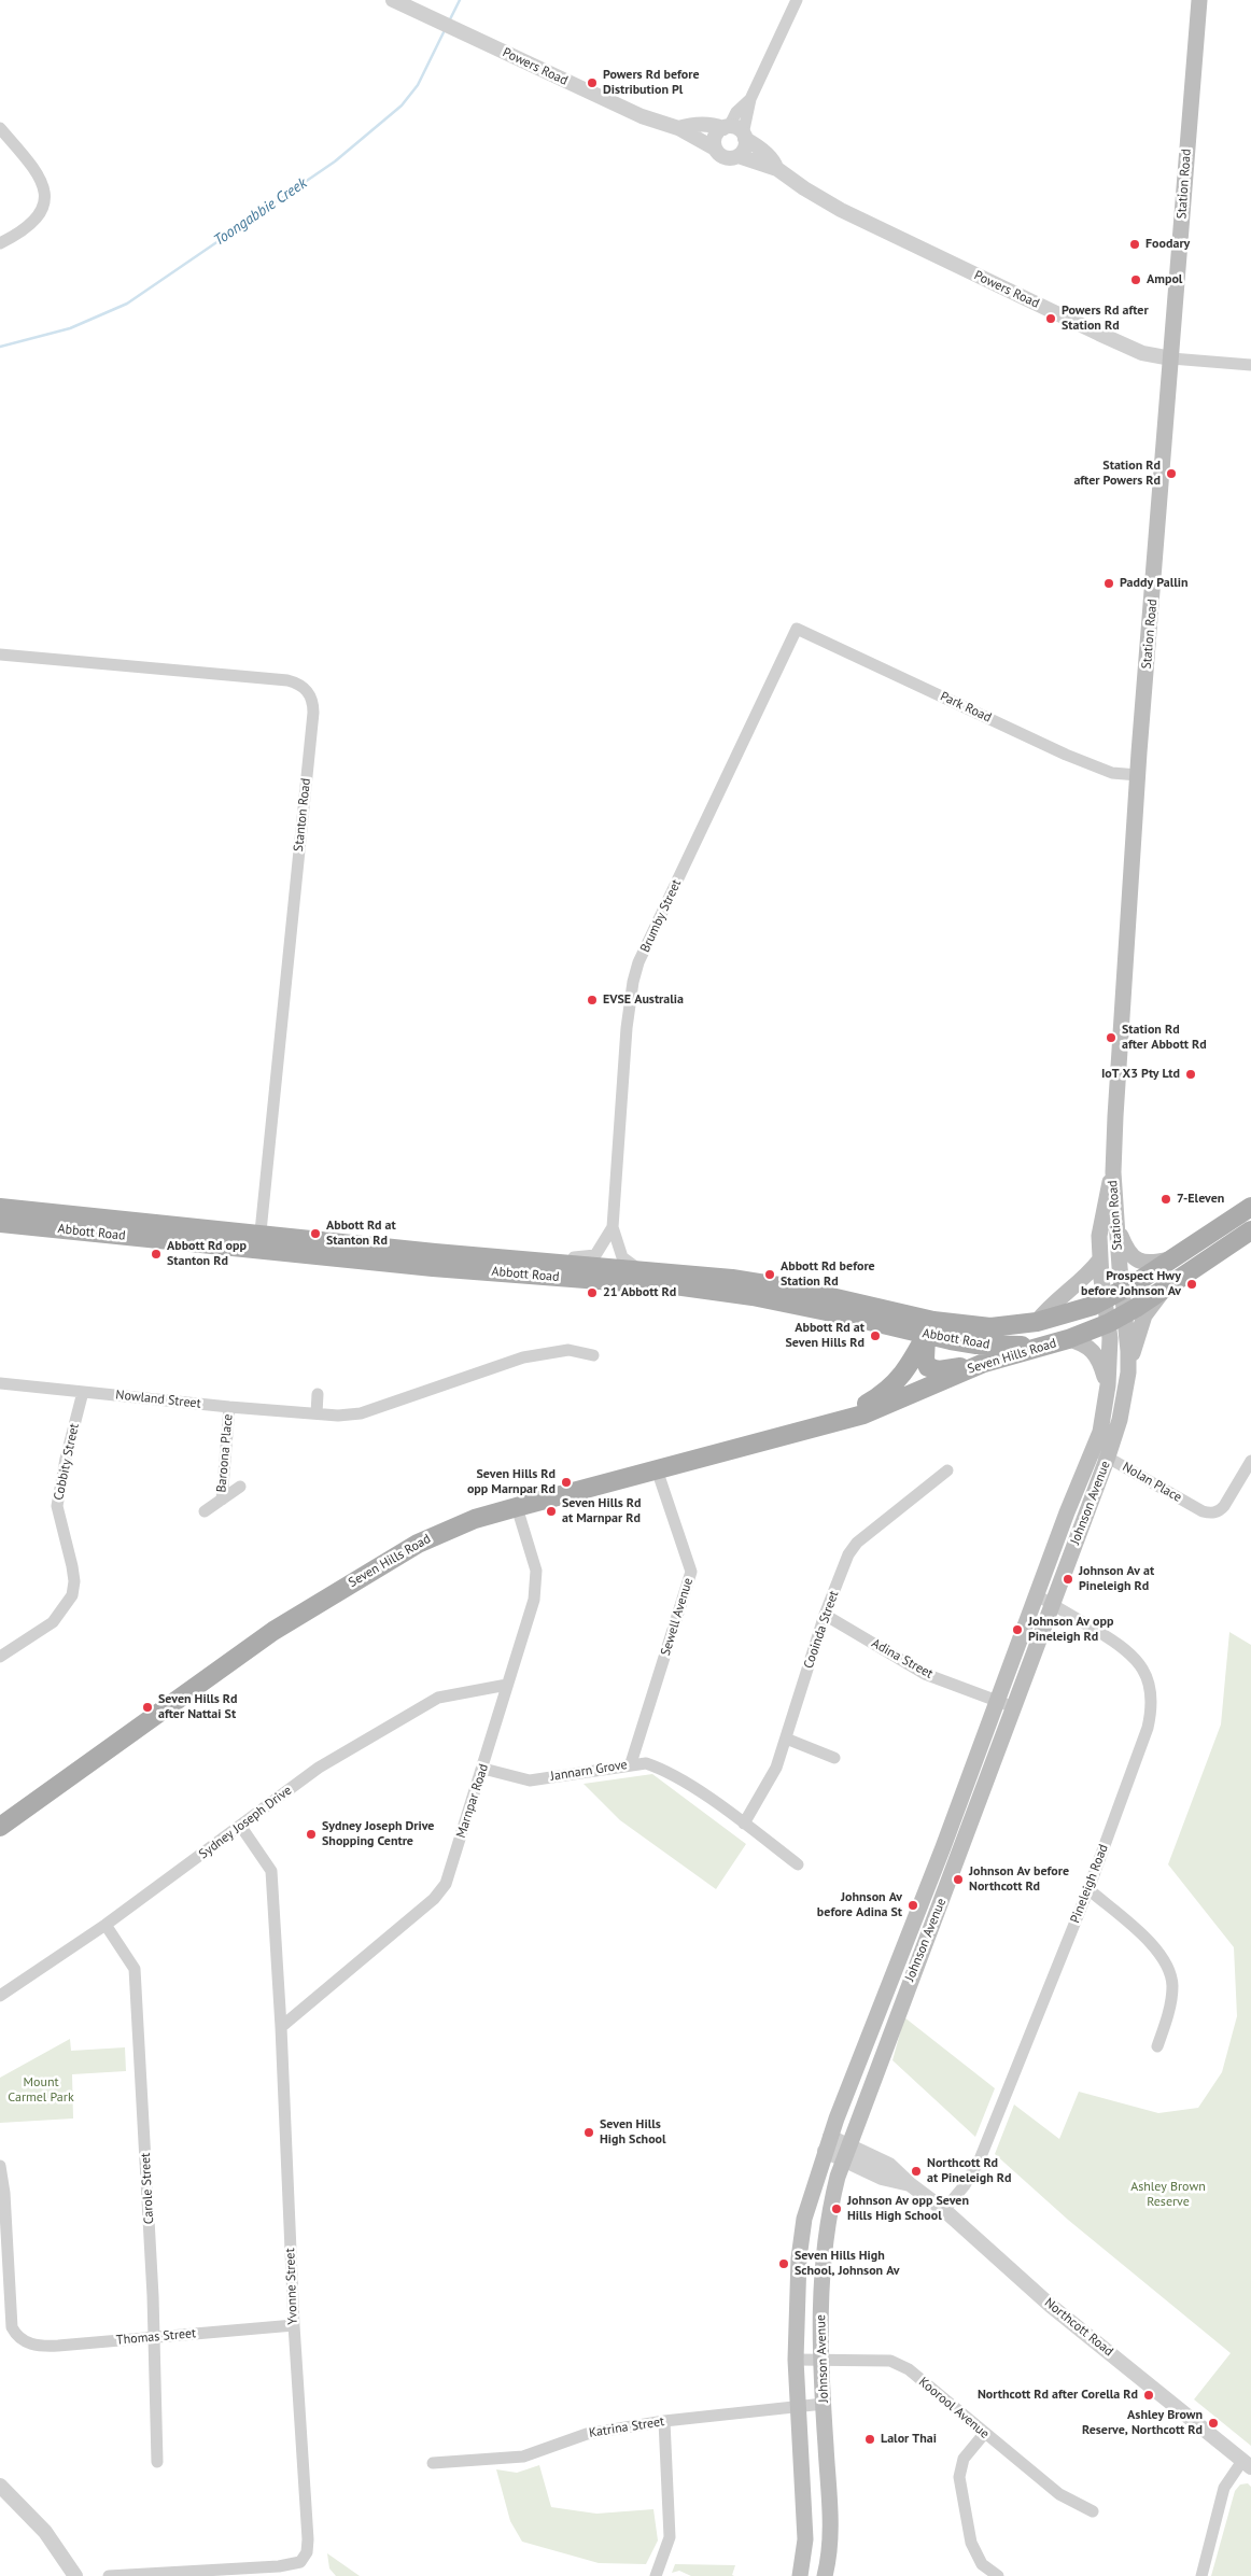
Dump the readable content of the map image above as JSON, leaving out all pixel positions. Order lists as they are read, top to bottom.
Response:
{
  "streets": {
    "main road": [
      "Station Road",
      "Abbott Road",
      "Seven Hills Road",
      "Johnson Avenue"
    ],
    "street": [
      "Powers Road",
      "Park Road",
      "Stanton Road",
      "Brumby Street",
      "Nowland Street",
      "Baroona Place",
      "Cobbity Street",
      "Nolan Place",
      "Sewell Avenue",
      "Cooinda Street",
      "Adina Street",
      "Jannarn Grove",
      "Marnpar Road",
      "Sydney Joseph Drive",
      "Pineleigh Road",
      "Carole Street",
      "Yvonne Street",
      "Northcott Road",
      "Thomas Street",
      "Koorool Avenue",
      "Katrina Street"
    ]
  },
  "crossings": [
    ["Powers Road", "Station Road"],
    ["Station Road", "Park Road"],
    ["Station Road", "Seven Hills Road"],
    ["Station Road", "Johnson Avenue"],
    ["Park Road", "Brumby Street"],
    ["Stanton Road", "Abbott Road"],
    ["Brumby Street", "Abbott Road"],
    ["Abbott Road", "Seven Hills Road"],
    ["Seven Hills Road", "Johnson Avenue"],
    ["Seven Hills Road", "Sewell Avenue"],
    ["Seven Hills Road", "Marnpar Road"],
    ["Nowland Street", "Baroona Place"],
    ["Nowland Street", "Cobbity Street"],
    ["Nolan Place", "Johnson Avenue"],
    ["Johnson Avenue", "Adina Street"],
    ["Johnson Avenue", "Pineleigh Road"],
    ["Johnson Avenue", "Northcott Road"],
    ["Johnson Avenue", "Koorool Avenue"],
    ["Johnson Avenue", "Katrina Street"],
    ["Sewell Avenue", "Jannarn Grove"],
    ["Cooinda Street", "Adina Street"],
    ["Cooinda Street", "Jannarn Grove"],
    ["Jannarn Grove", "Marnpar Road"],
    ["Marnpar Road", "Sydney Joseph Drive"],
    ["Marnpar Road", "Yvonne Street"],
    ["Sydney Joseph Drive", "Carole Street"],
    ["Sydney Joseph Drive", "Yvonne Street"],
    ["Pineleigh Road", "Northcott Road"],
    ["Carole Street", "Thomas Street"],
    ["Yvonne Street", "Thomas Street"]
  ],
  "water": ["Toongabbie Creek"],
  "parks": ["Mount Carmel Park", "Ashley Brown Reserve"],
  "places": [
    "Powers Rd before Distribution Pl",
    "Foodary",
    "Ampol",
    "Powers Rd after Station Rd",
    "Station Rd after Powers Rd",
    "Paddy Pallin",
    "EVSE Australia",
    "Station Rd after Abbott Rd",
    "IoT X3 Pty Ltd",
    "7-Eleven",
    "Abbott Rd at Stanton Rd",
    "Abbott Rd opp Stanton Rd",
    "Abbott Rd before Station Rd",
    "Prospect Hwy before Johnson Av",
    "21 Abbott Rd",
    "Abbott Rd at Seven Hills Rd",
    "Seven Hills Rd opp Marnpar Rd",
    "Seven Hills Rd at Marnpar Rd",
    "Johnson Av at Pineleigh Rd",
    "Johnson Av opp Pineleigh Rd",
    "Seven Hills Rd after Nattai St",
    "Sydney Joseph Drive Shopping Centre",
    "Johnson Av before Northcott Rd",
    "Johnson Av before Adina St",
    "Seven Hills High School",
    "Northcott Rd at Pineleigh Rd",
    "Johnson Av opp Seven Hills High School",
    "Seven Hills High School, Johnson Av",
    "Northcott Rd after Corella Rd",
    "Ashley Brown Reserve, Northcott Rd",
    "Lalor Thai"
  ]
}
